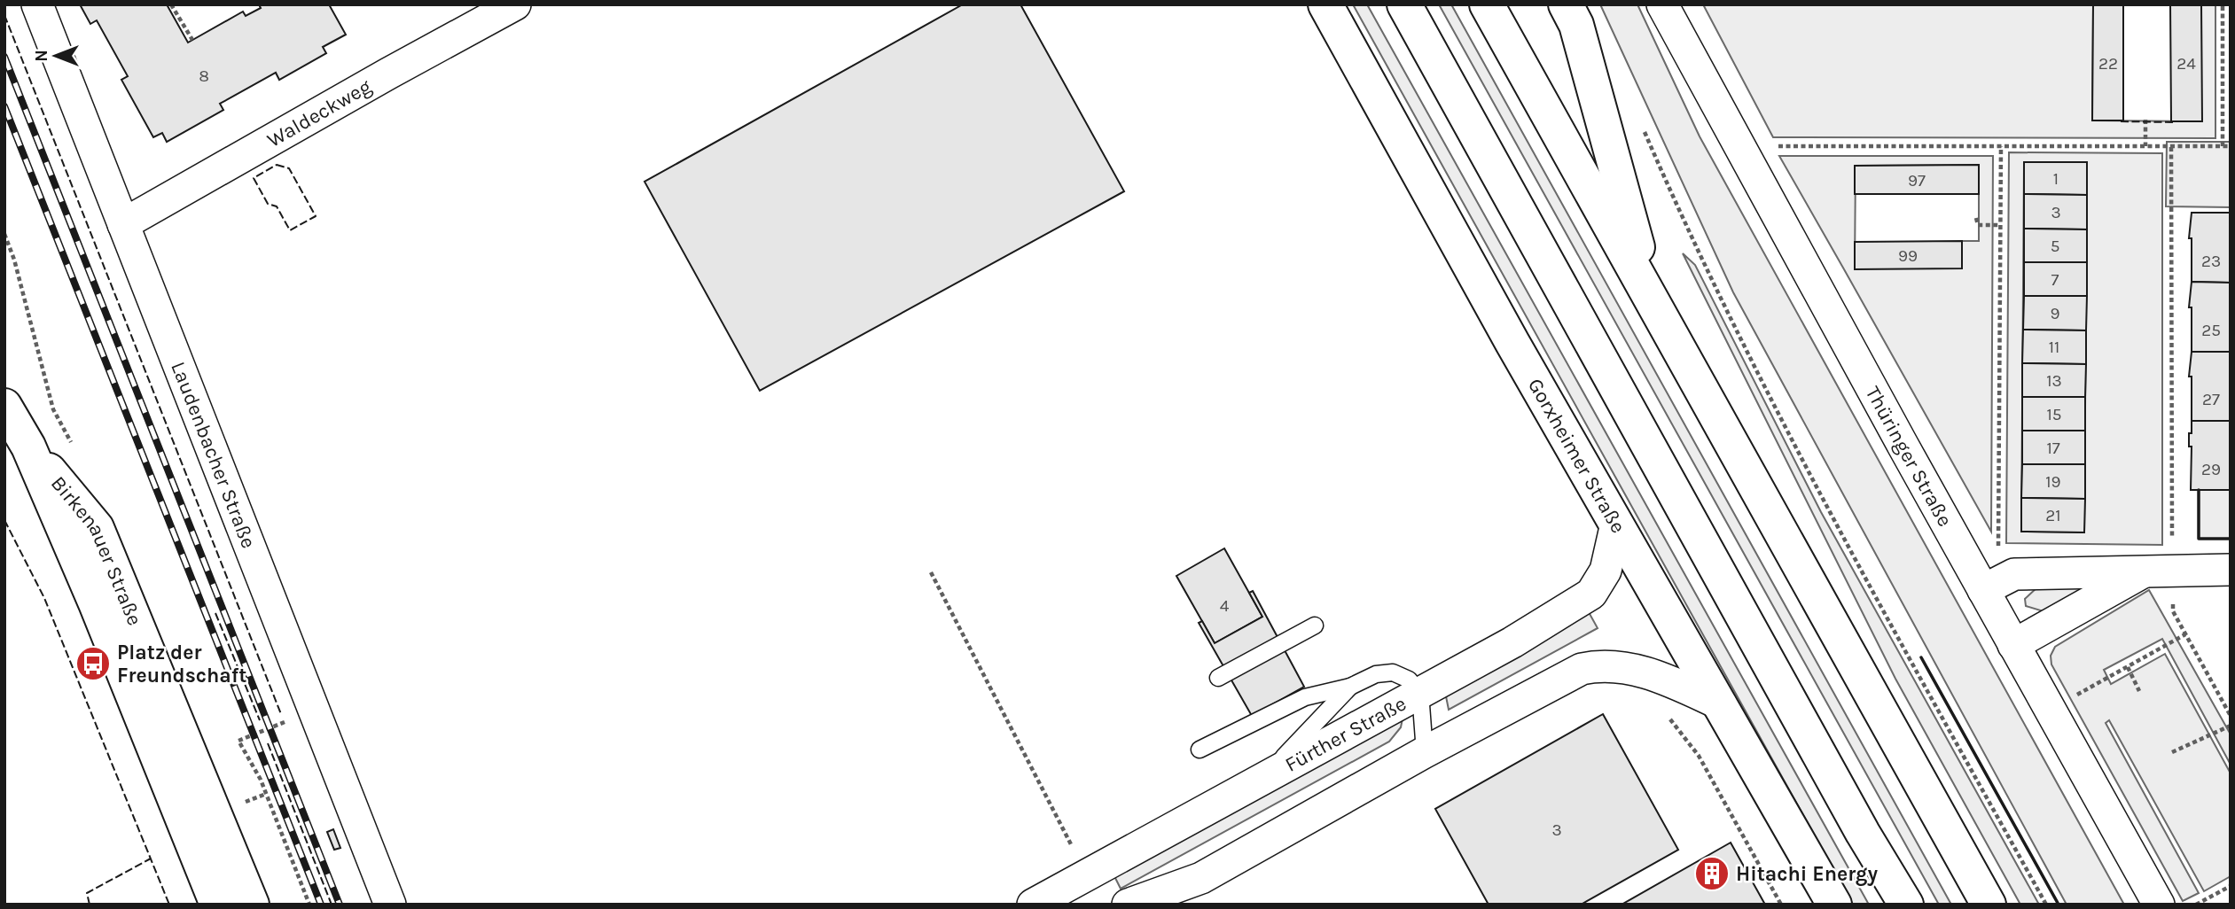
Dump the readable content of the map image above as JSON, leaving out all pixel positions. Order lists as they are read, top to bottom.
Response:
{
  "streets": {
    "main road": ["Gorxheimer Straße", "Birkenauer Straße"],
    "street": [
      "Waldeckweg",
      "Laudenbacher Straße",
      "Thüringer Straße",
      "Fürther Straße"
    ]
  },
  "crossings": [
    ["Waldeckweg", "Laudenbacher Straße"],
    ["Gorxheimer Straße", "Fürther Straße"]
  ],
  "places": {
    "bus stop": ["Platz der Freundschaft"],
    "building": ["Hitachi Energy"]
  },
  "house_numbers": [
    "22",
    "24",
    "8",
    "1",
    "97",
    "3",
    "5",
    "99",
    "23",
    "7",
    "9",
    "25",
    "11",
    "13",
    "27",
    "15",
    "17",
    "29",
    "19",
    "21",
    "4",
    "3"
  ],
  "north": "left"
}
